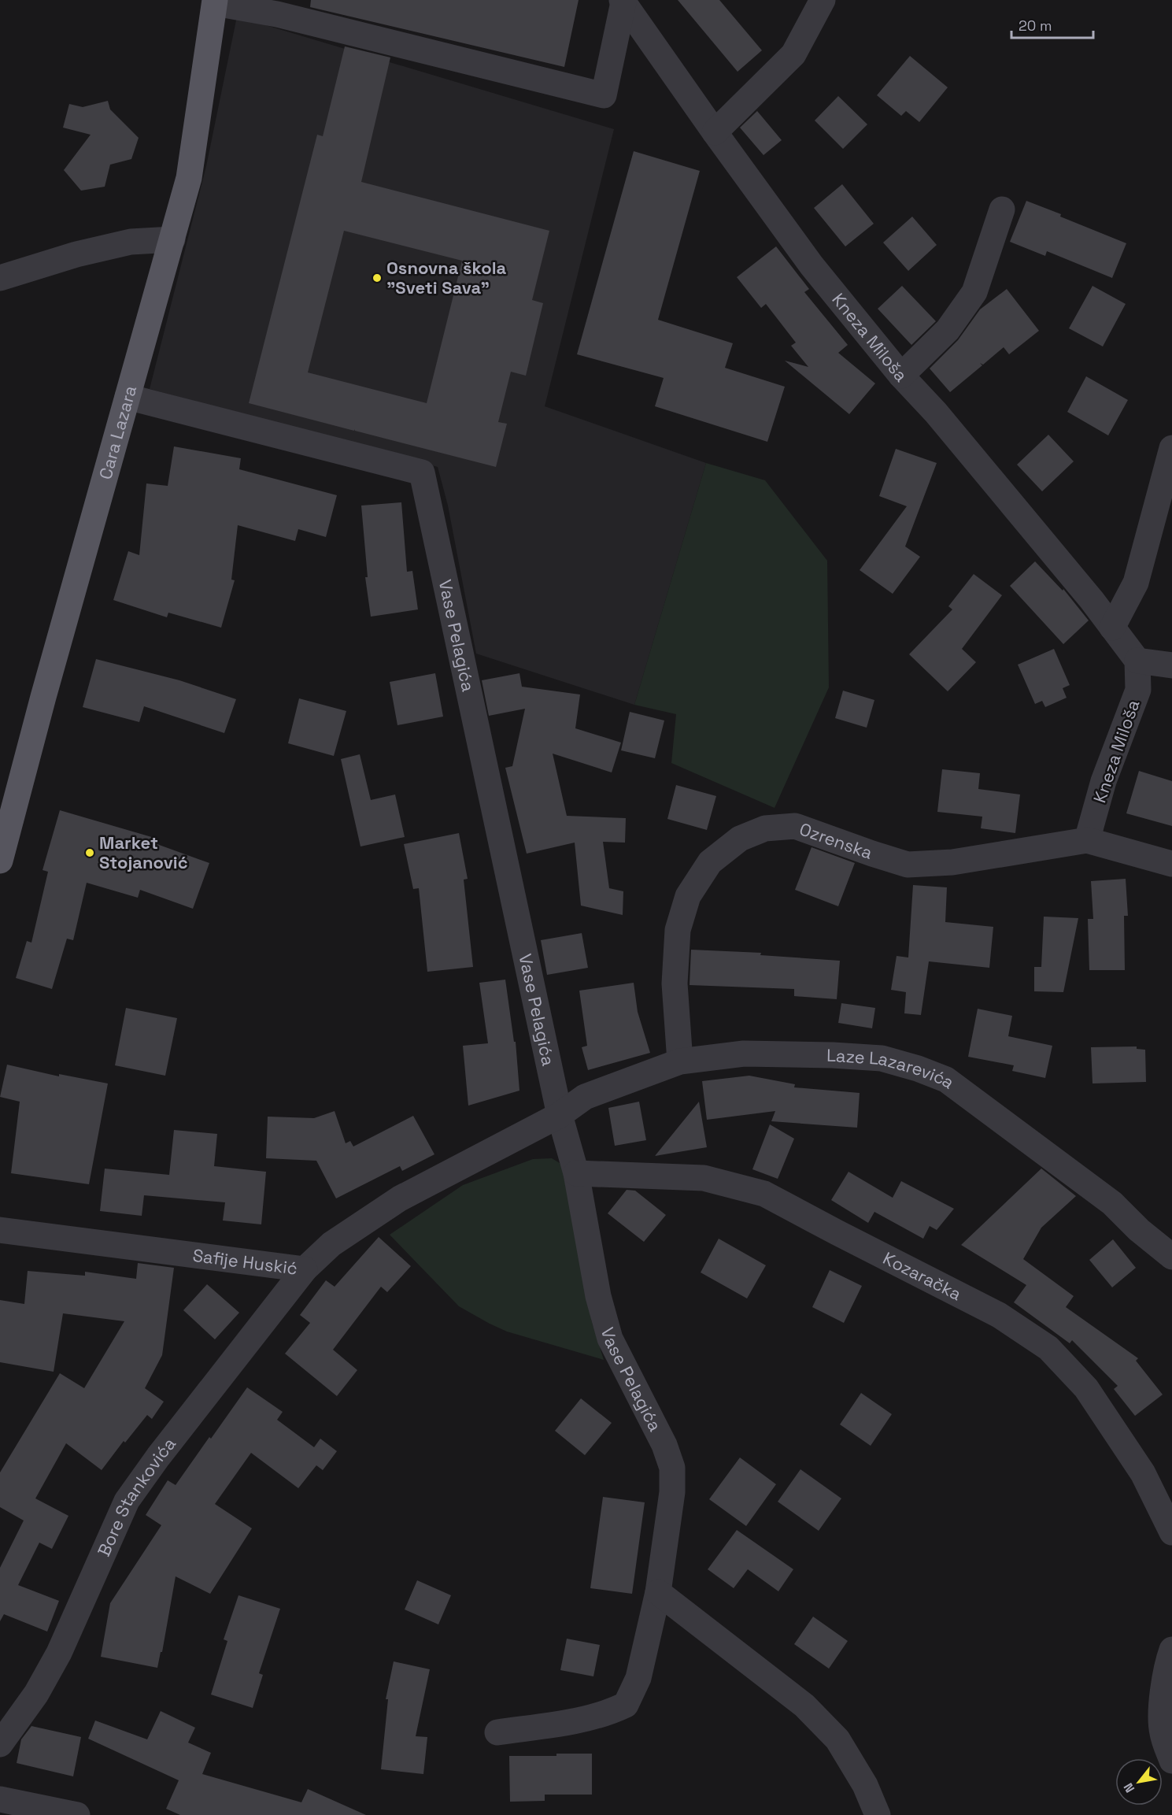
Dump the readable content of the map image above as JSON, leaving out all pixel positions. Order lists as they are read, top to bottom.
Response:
{
  "streets": {
    "main road": ["Cara Lazara"],
    "street": [
      "Kneza Miloša",
      "Vase Pelagića",
      "Ozrenska",
      "Laze Lazarevića",
      "Safije Huskić",
      "Kozaračka",
      "Bore Stankovića"
    ]
  },
  "crossings": [
    ["Kneza Miloša", "Ozrenska"],
    ["Cara Lazara", "Vase Pelagića"],
    ["Vase Pelagića", "Laze Lazarevića"],
    ["Vase Pelagića", "Safije Huskić"],
    ["Vase Pelagića", "Kozaračka"],
    ["Ozrenska", "Laze Lazarevića"],
    ["Laze Lazarevića", "Safije Huskić"],
    ["Safije Huskić", "Bore Stankovića"]
  ],
  "places": ["Osnovna škola \"Sveti Sava\"", "Market Stojanović"],
  "scale_bar": "20 m",
  "north": "bottom left"
}
